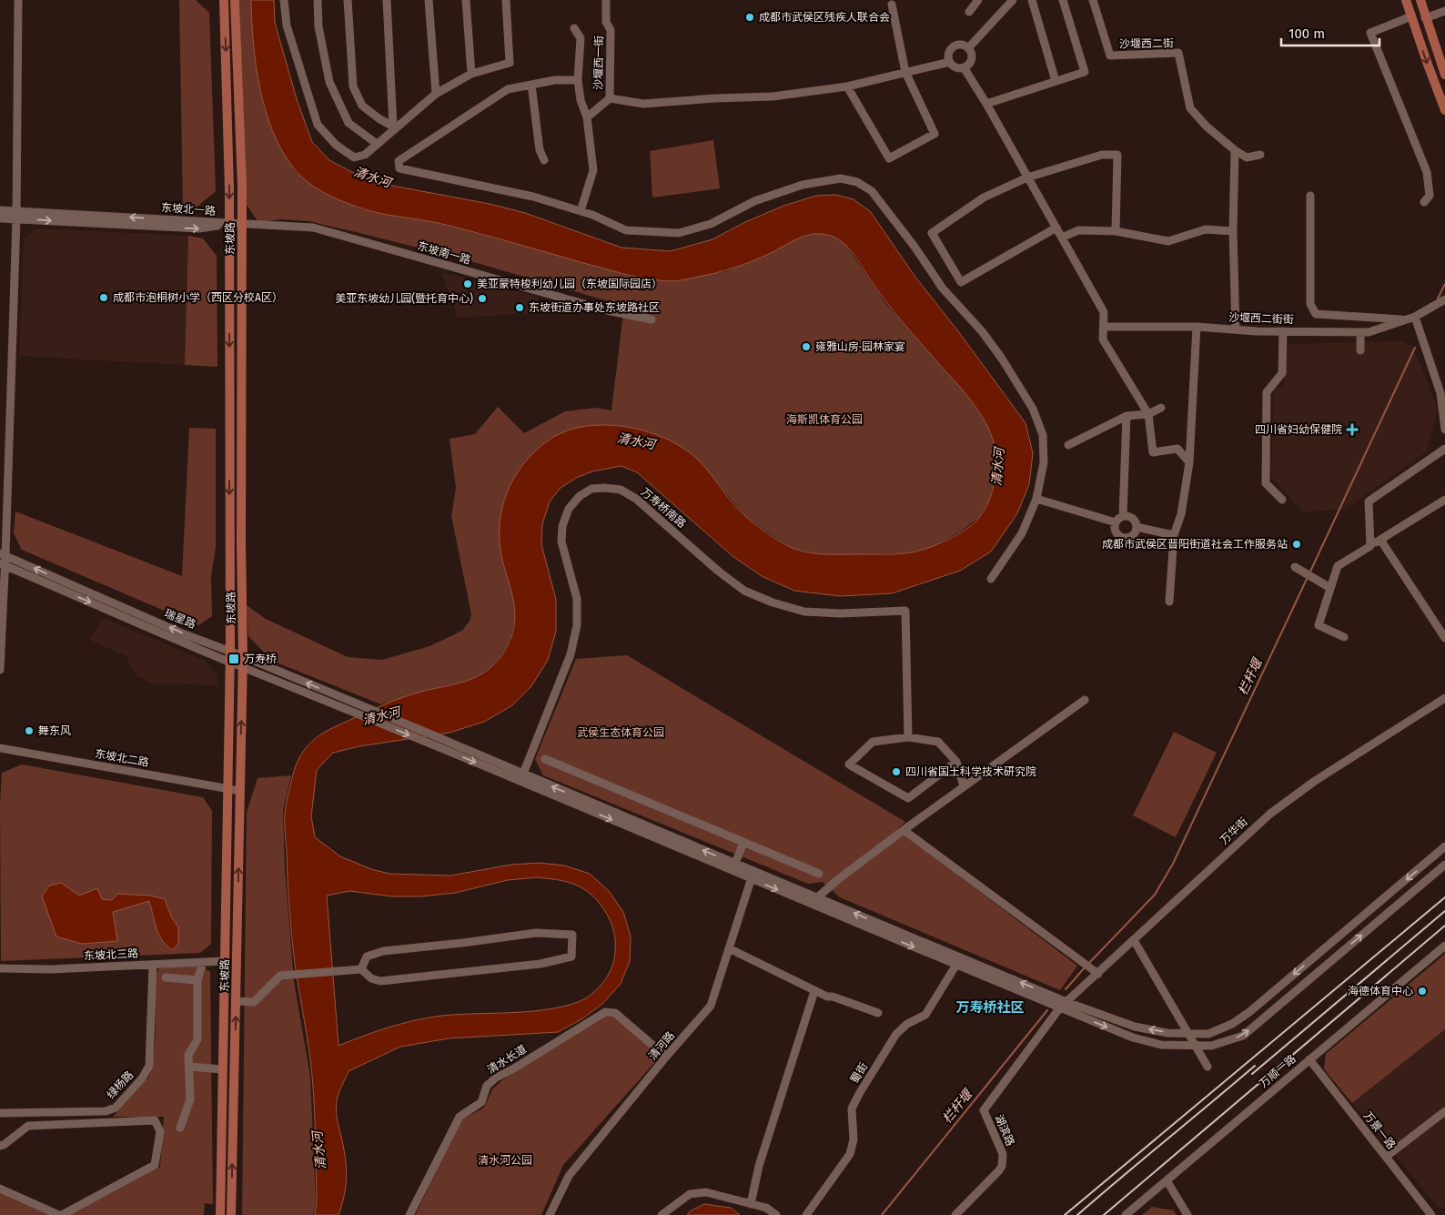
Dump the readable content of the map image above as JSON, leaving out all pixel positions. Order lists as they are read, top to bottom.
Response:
{
  "streets": {
    "main road": ["东坡路"],
    "street": [
      "沙堰西二街",
      "沙堰西一街",
      "东坡北一路",
      "东坡南一路",
      "沙堰西二街街",
      "万寿桥南路",
      "瑞星路",
      "东坡北二路",
      "万华街",
      "东坡北三路",
      "清河路",
      "清水长道",
      "万顺一路",
      "蜀街",
      "绿杨路",
      "湖滨路",
      "万景一路"
    ]
  },
  "crossings": [
    ["东坡北一路", "东坡路"],
    ["东坡北一路", "东坡南一路"],
    ["东坡路", "东坡南一路"],
    ["东坡路", "瑞星路"],
    ["东坡路", "东坡北二路"],
    ["东坡路", "东坡北三路"],
    ["万华街", "湖滨路"],
    ["东坡北三路", "绿杨路"],
    ["清河路", "清水长道"],
    ["万顺一路", "万景一路"]
  ],
  "districts": ["万寿桥社区"],
  "water": ["清水河", "栏杆堰"],
  "parks": ["海斯凯体育公园", "武侯生态体育公园", "清水河公园"],
  "places": {
    "other": [
      "成都市武侯区残疾人联合会",
      "美亚蒙特梭利幼儿园（东坡国际园店）",
      "成都市泡桐树小学（西区分校A区）",
      "美亚东坡幼儿园(暨托育中心)",
      "东坡街道办事处东坡路社区",
      "雍雅山房·园林家宴",
      "成都市武侯区晋阳街道社会工作服务站",
      "舞东风",
      "四川省国土科学技术研究院",
      "海德体育中心"
    ],
    "health": ["四川省妇幼保健院"],
    "transit": ["万寿桥"]
  },
  "scale_bar": "100 m"
}
